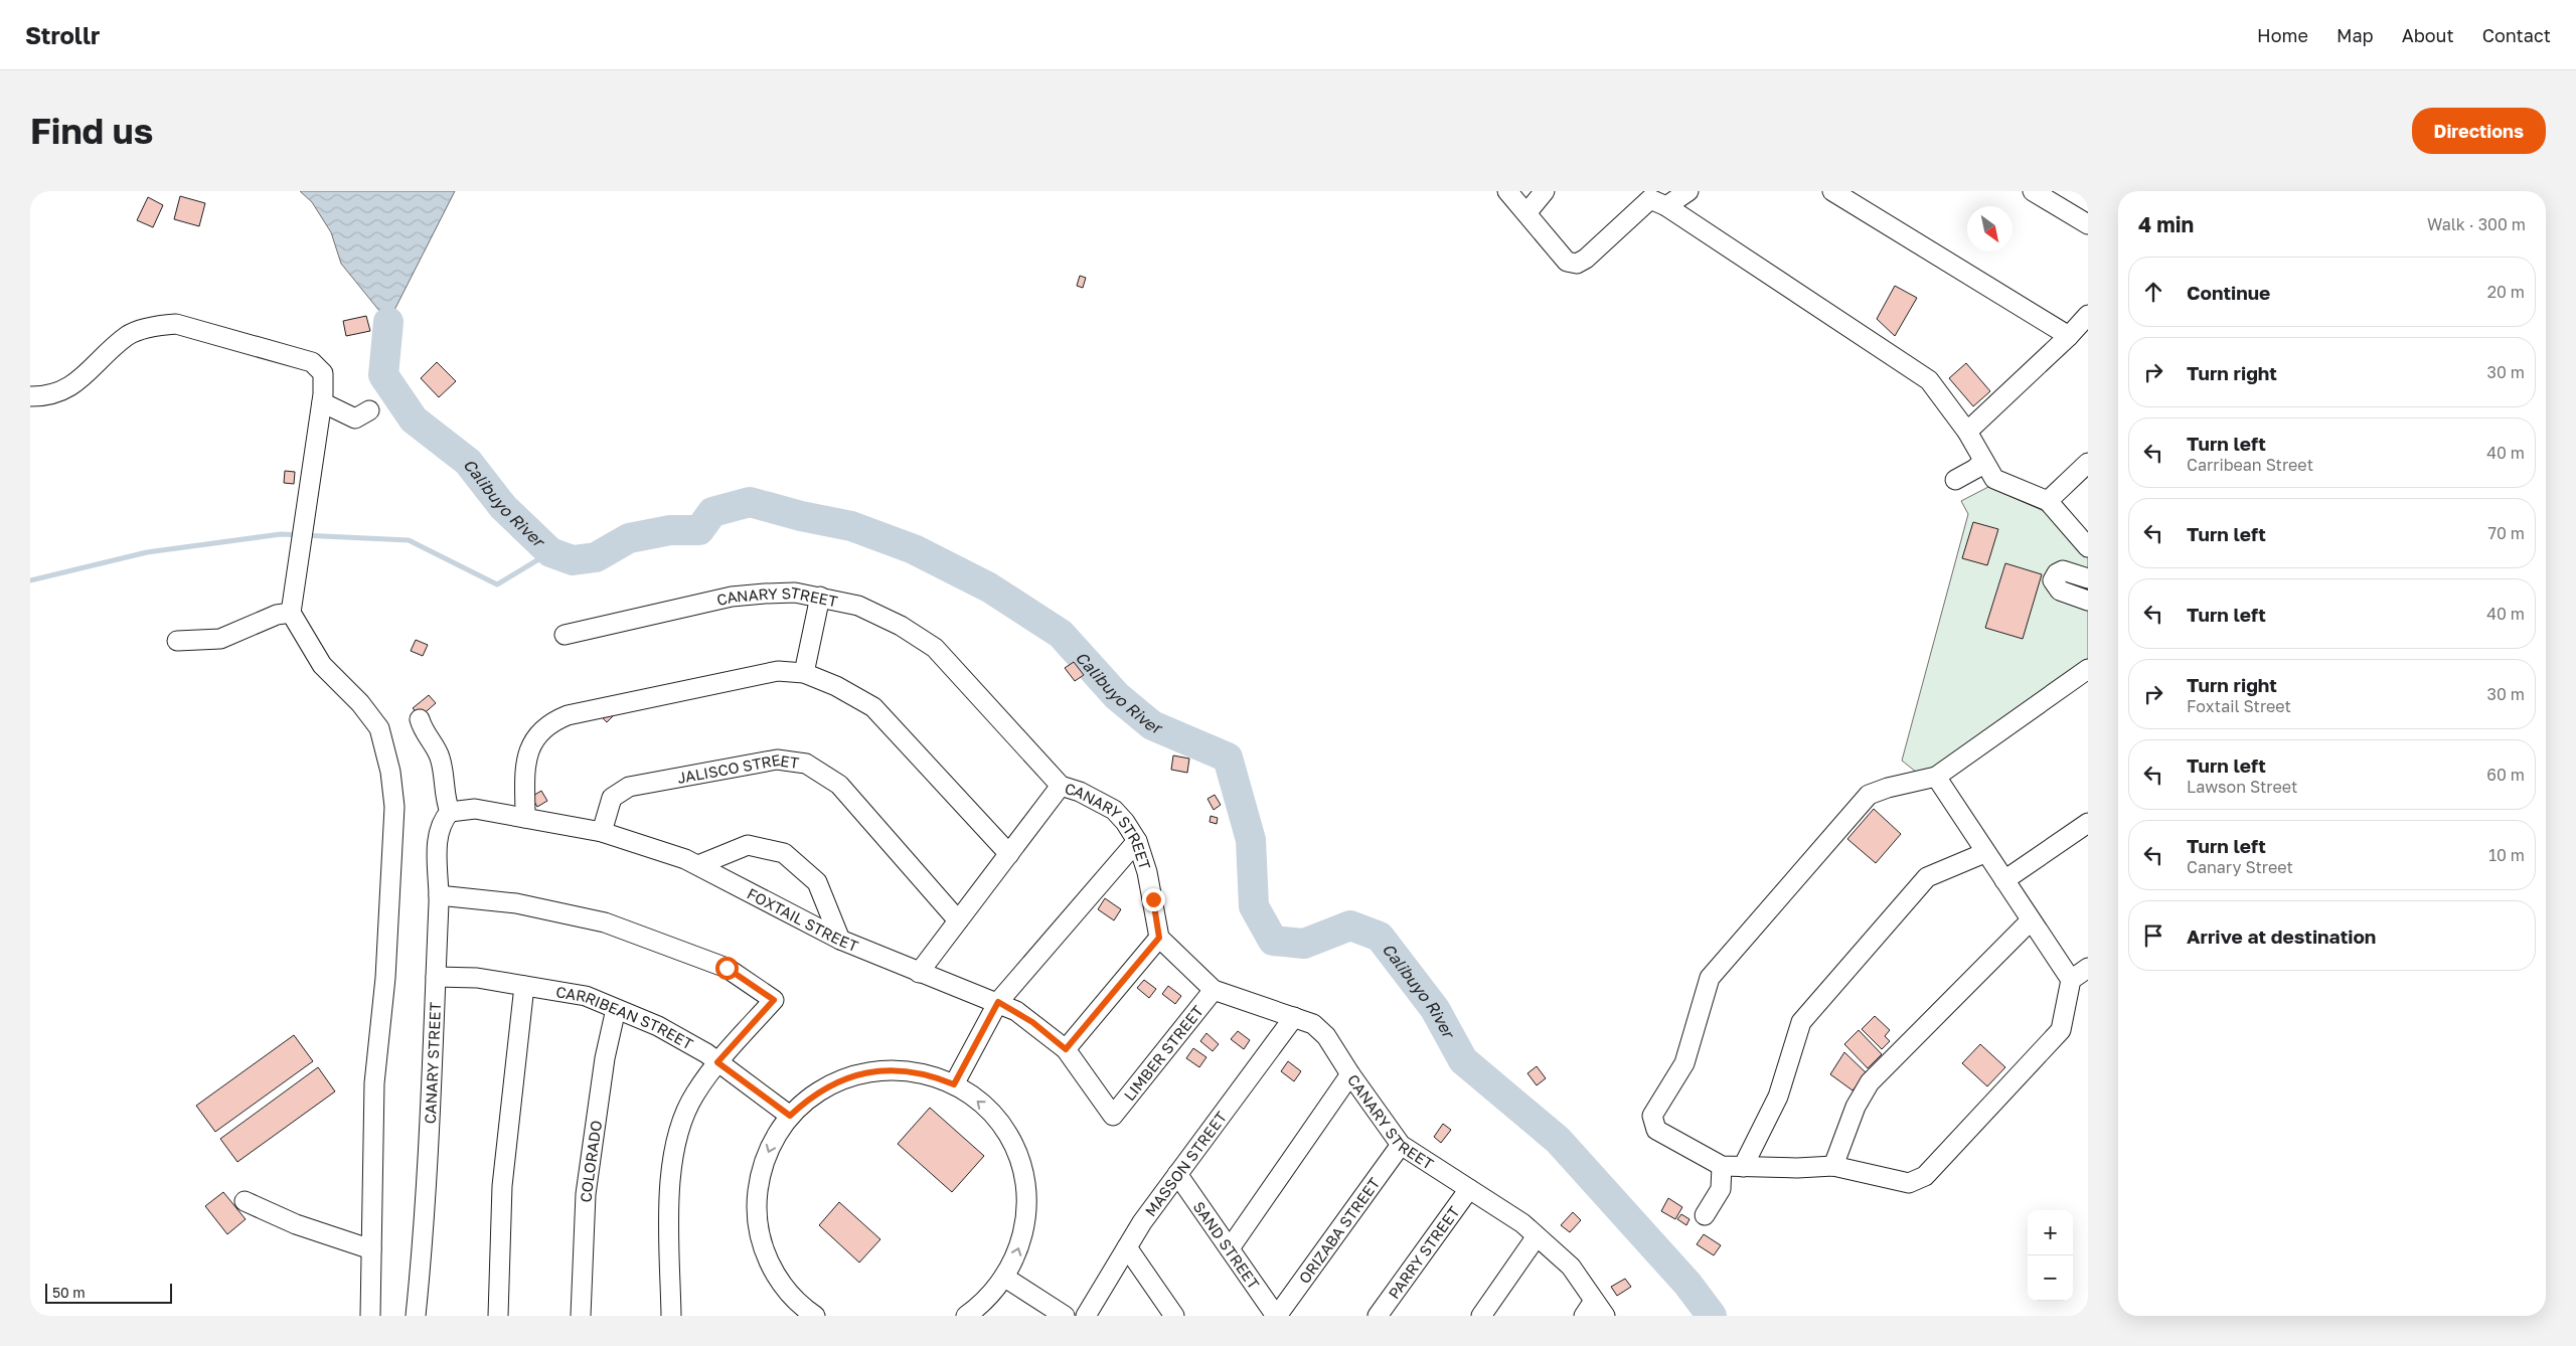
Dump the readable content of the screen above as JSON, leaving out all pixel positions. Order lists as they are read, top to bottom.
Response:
{
  "streets": {
    "street": [
      "CANARY STREET",
      "JALISCO STREET",
      "FOXTAIL STREET",
      "CARRIBEAN STREET",
      "LIMBER STREET",
      "COLORADO",
      "MASSON STREET",
      "ORIZABA STREET",
      "SAND STREET",
      "PARRY STREET"
    ]
  },
  "crossings": [
    ["CANARY STREET", "FOXTAIL STREET"],
    ["CANARY STREET", "CARRIBEAN STREET"],
    ["CANARY STREET", "LIMBER STREET"],
    ["CANARY STREET", "MASSON STREET"],
    ["CANARY STREET", "ORIZABA STREET"],
    ["CANARY STREET", "PARRY STREET"],
    ["JALISCO STREET", "FOXTAIL STREET"],
    ["FOXTAIL STREET", "LIMBER STREET"],
    ["CARRIBEAN STREET", "COLORADO"],
    ["MASSON STREET", "SAND STREET"],
    ["ORIZABA STREET", "SAND STREET"]
  ],
  "water": ["Calibuyo River"],
  "scale_bar": "50 m",
  "north": "bottom right",
  "page": {
    "header": "Strollr",
    "nav": [
      "Home",
      "Map",
      "About",
      "Contact"
    ],
    "buttons": "Directions",
    "title": "Find us",
    "heading": ["4 min", "Walk · 300 m"],
    "list": [
      ["Continue", "20 m"],
      ["Turn right", "30 m"],
      ["Turn left", "Carribean Street", "40 m"],
      ["Turn left", "70 m"],
      ["Turn left", "40 m"],
      ["Turn right", "Foxtail Street", "30 m"],
      ["Turn left", "Lawson Street", "60 m"],
      ["Turn left", "Canary Street", "10 m"],
      "Arrive at destination"
    ],
    "map_buttons": ["+", "−"],
    "scale": "50 m"
  }
}
